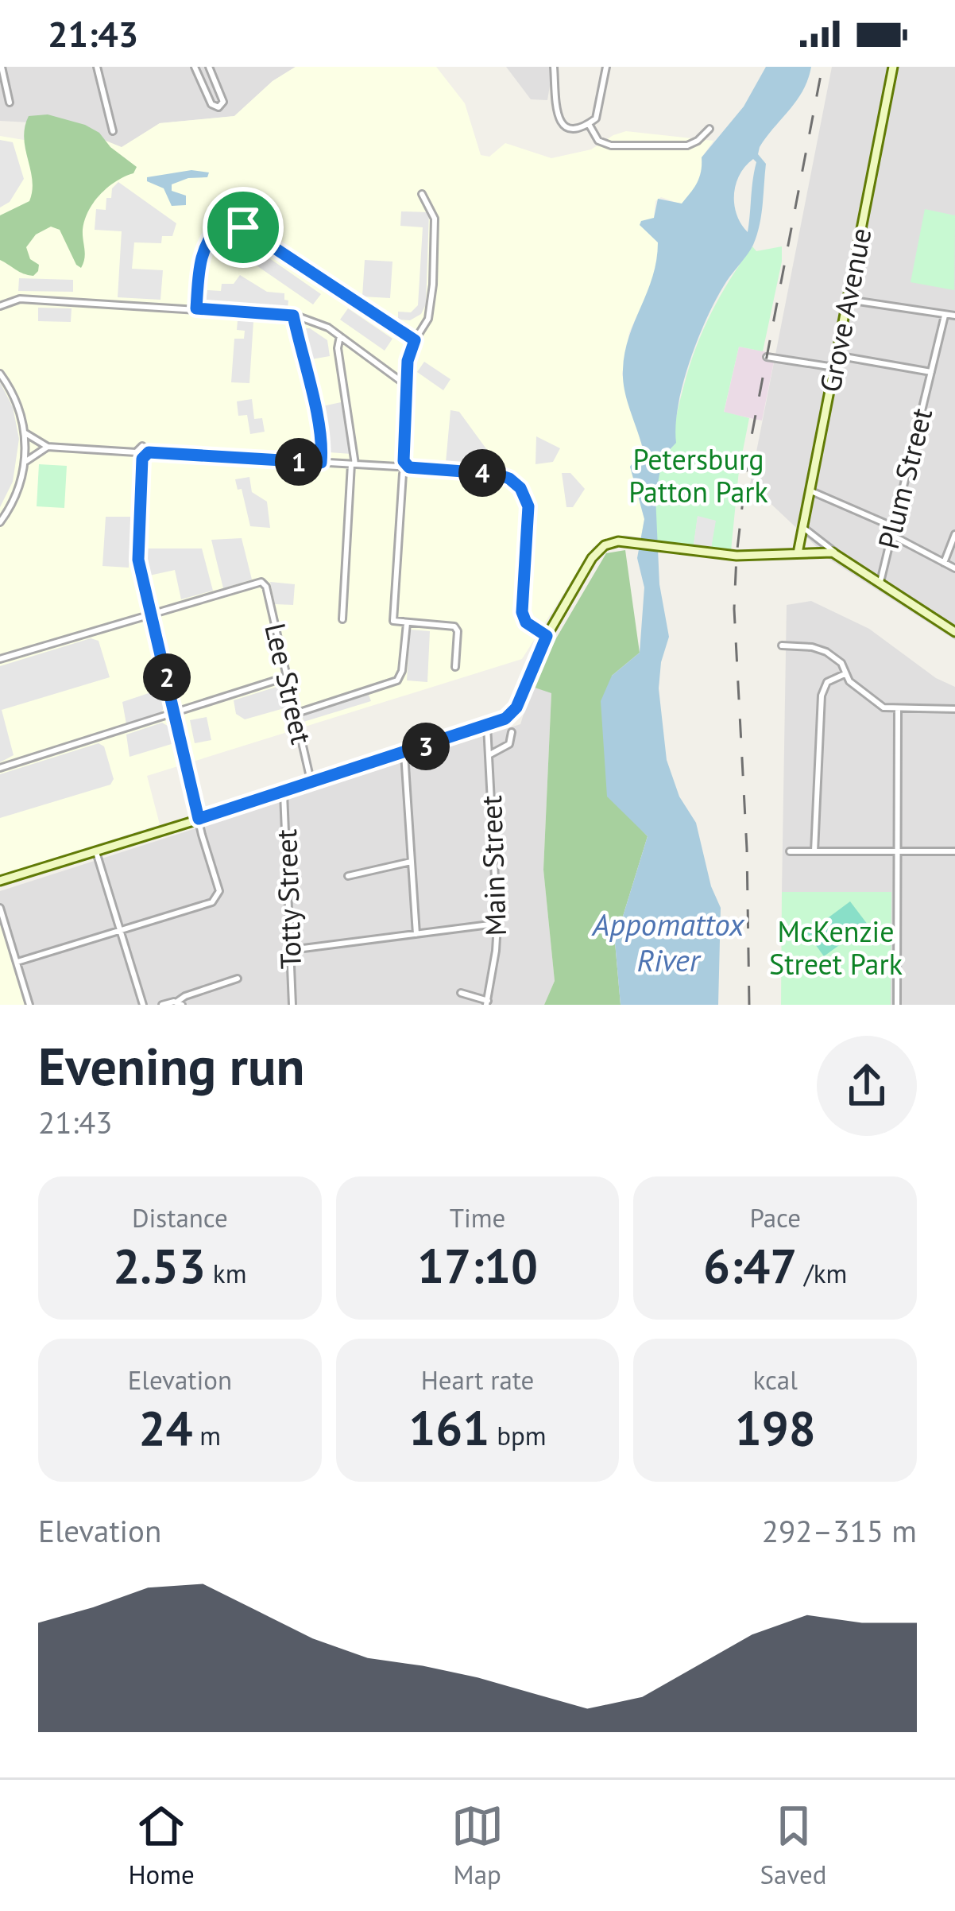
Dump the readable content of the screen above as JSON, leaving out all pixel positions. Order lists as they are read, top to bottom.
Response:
{
  "streets": {
    "main road": ["Grove Avenue"],
    "street": [
      "Plum Street",
      "Lee Street",
      "Main Street",
      "Totty Street"
    ]
  },
  "water": ["Appomattox River"],
  "parks": ["Petersburg Patton Park", "McKenzie Street Park"],
  "page": {
    "status": "21:43",
    "pins": [
      "1",
      "4",
      "2",
      "3"
    ],
    "heading": ["Evening run", "21:43"],
    "stats": [
      ["Distance", "2.53 km"],
      ["Time", "17:10"],
      ["Pace", "6:47 /km"],
      ["Elevation", "24 m"],
      ["Heart rate", "161 bpm"],
      ["kcal", "198"]
    ],
    "chart": ["Elevation", "292–315 m"],
    "tabs": ["Home", "Map", "Saved"]
  }
}
